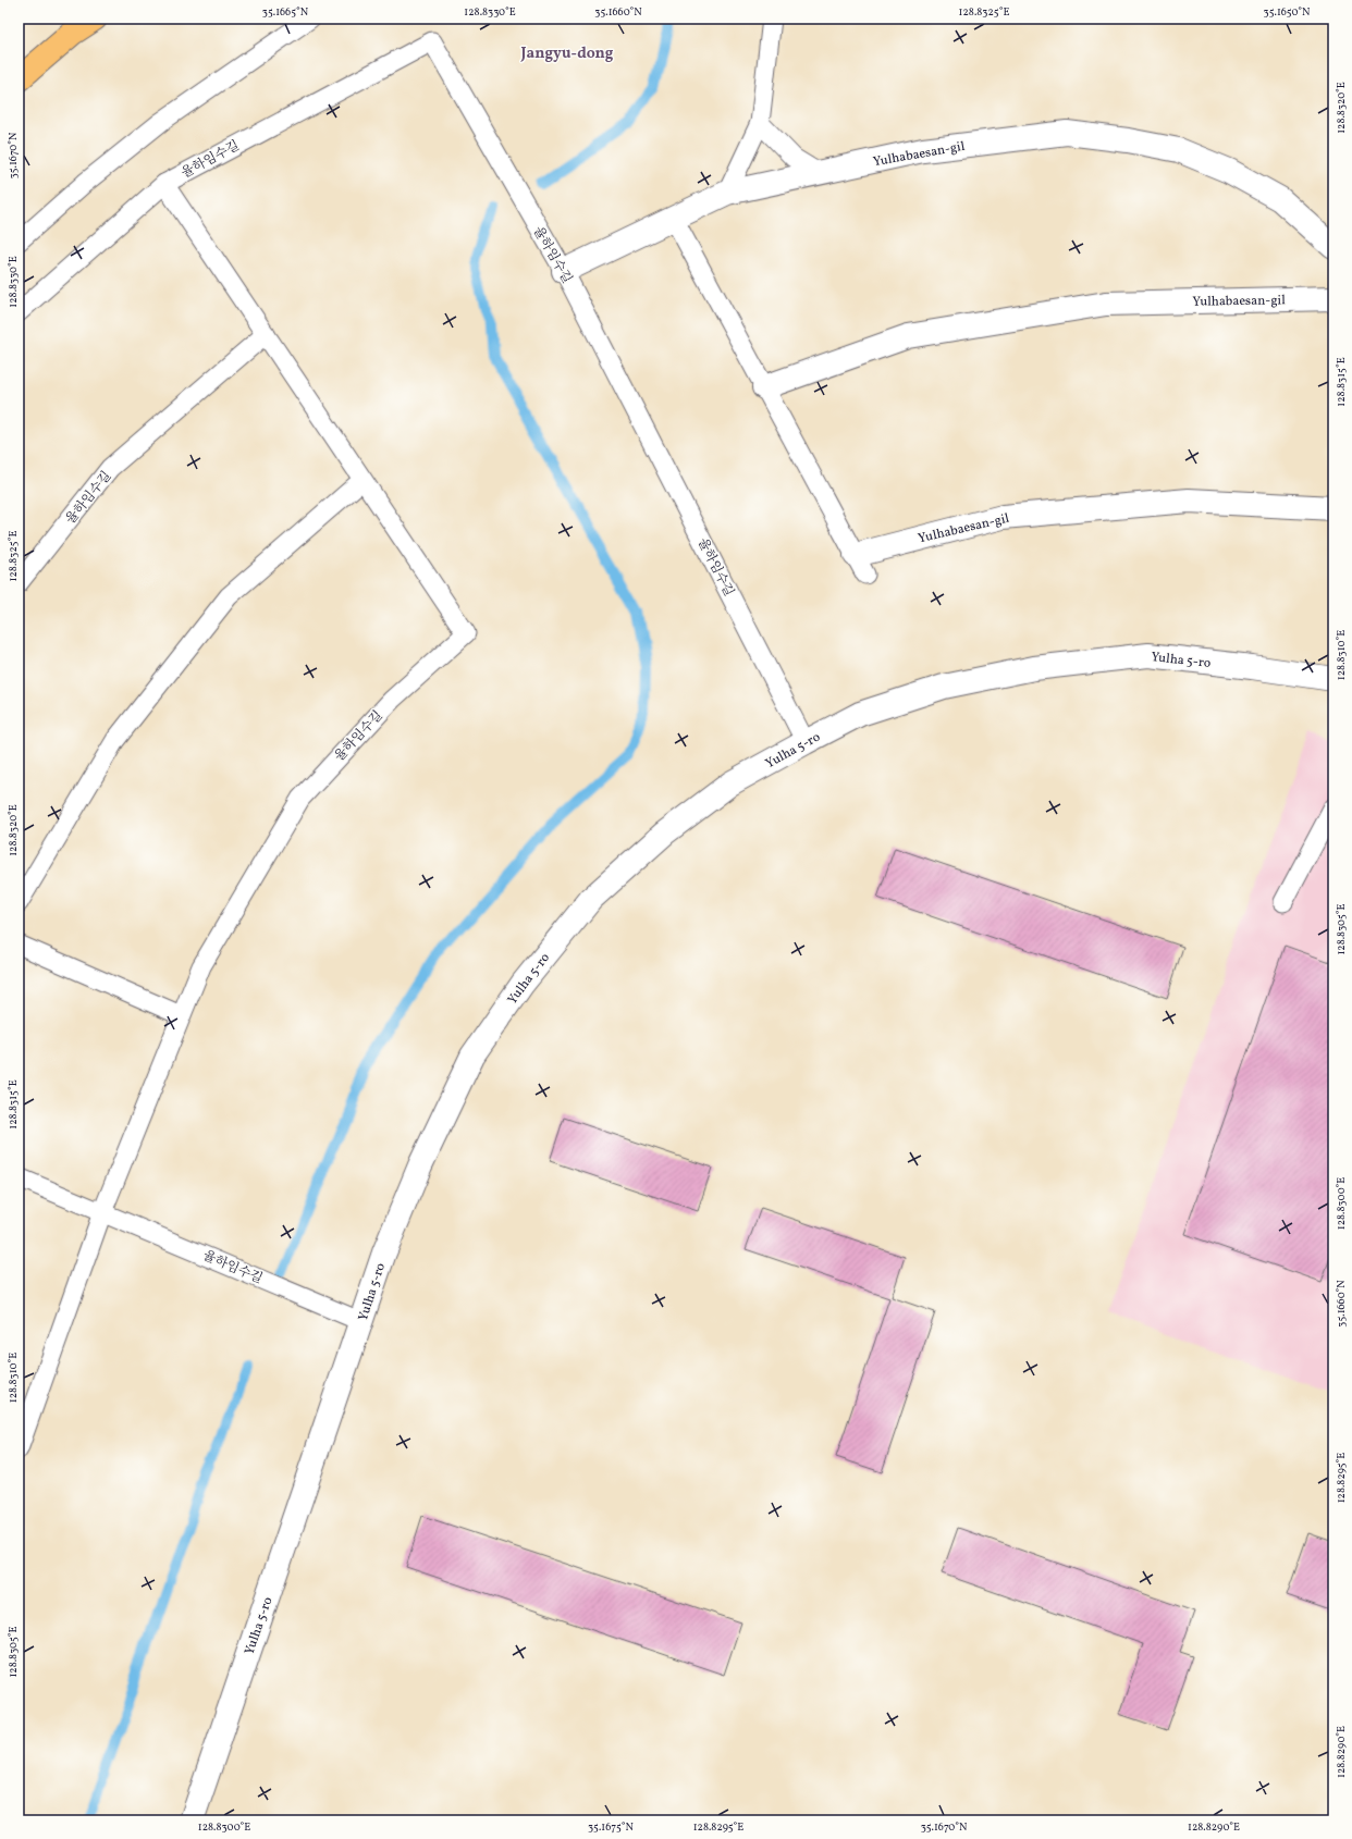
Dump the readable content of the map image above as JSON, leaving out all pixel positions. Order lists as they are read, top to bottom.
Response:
{
  "streets": {
    "street": ["Yulhabaesan-gil", "Yulha 5-ro"],
    "lane": ["율하임수길"]
  },
  "crossings": [
    ["율하임수길", "Yulha 5-ro"]
  ],
  "districts": ["Jangyu-dong"],
  "coordinates": [
    "35.1665°N",
    "128.8330°E",
    "35.1660°N",
    "128.8325°E",
    "35.1650°N",
    "128.8320°E",
    "35.1670°N",
    "128.8315°E",
    "128.8310°E",
    "128.8305°E",
    "128.8300°E",
    "128.8295°E",
    "128.8290°E",
    "35.1675°N"
  ]
}
